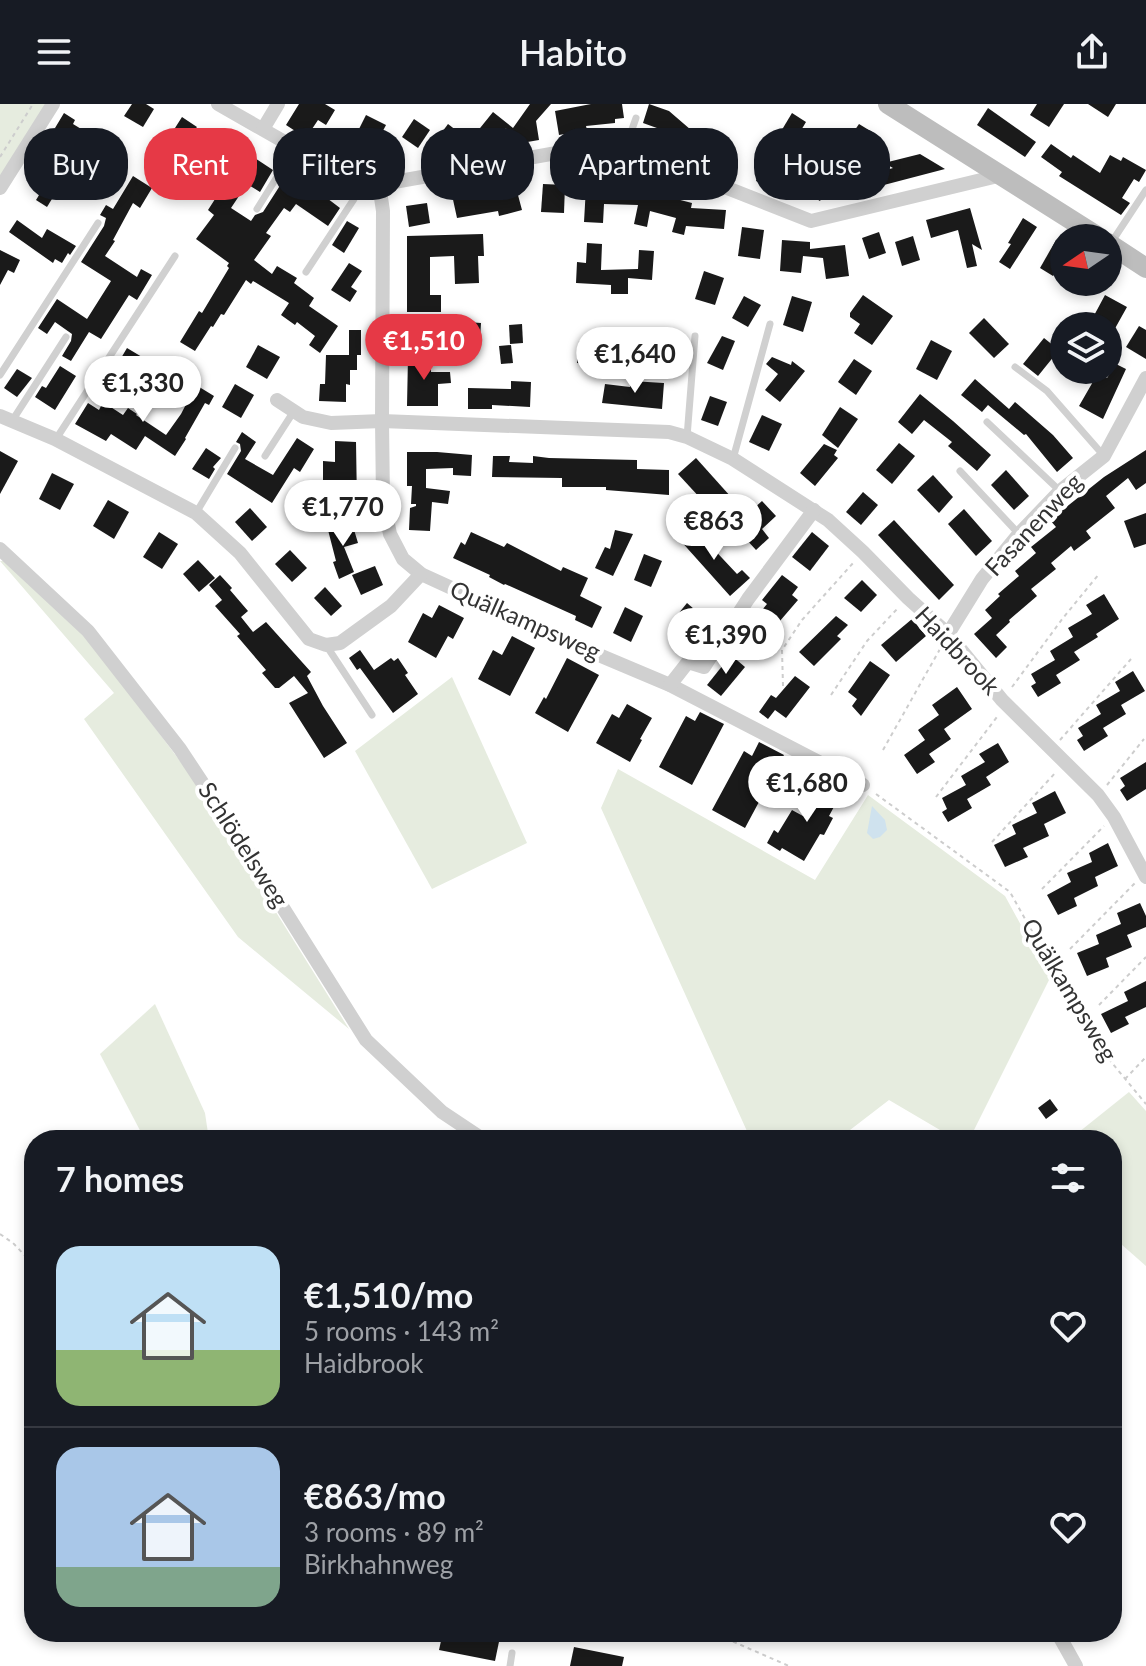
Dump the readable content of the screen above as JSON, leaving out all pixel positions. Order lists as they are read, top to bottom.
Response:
{
  "streets": {
    "street": [
      "Fasanenweg",
      "Quälkampsweg",
      "Haidbrook",
      "Schlödelsweg"
    ]
  },
  "crossings": [
    ["Fasanenweg", "Haidbrook"]
  ],
  "north": "left",
  "page": {
    "header": "Habito",
    "chip": [
      "Buy",
      "Rent",
      "Filters",
      "New",
      "Apartment",
      "House"
    ],
    "price": [
      "€1,510",
      "€1,640",
      "€1,330",
      "€1,770",
      "€863",
      "€1,390",
      "€1,680"
    ],
    "heading": "7 homes",
    "list": [
      {
        "name": "€1,510/mo",
        "note": "5 rooms · 143 m² · Haidbrook"
      },
      {
        "name": "€863/mo",
        "note": "3 rooms · 89 m² · Birkhahnweg"
      }
    ]
  }
}
